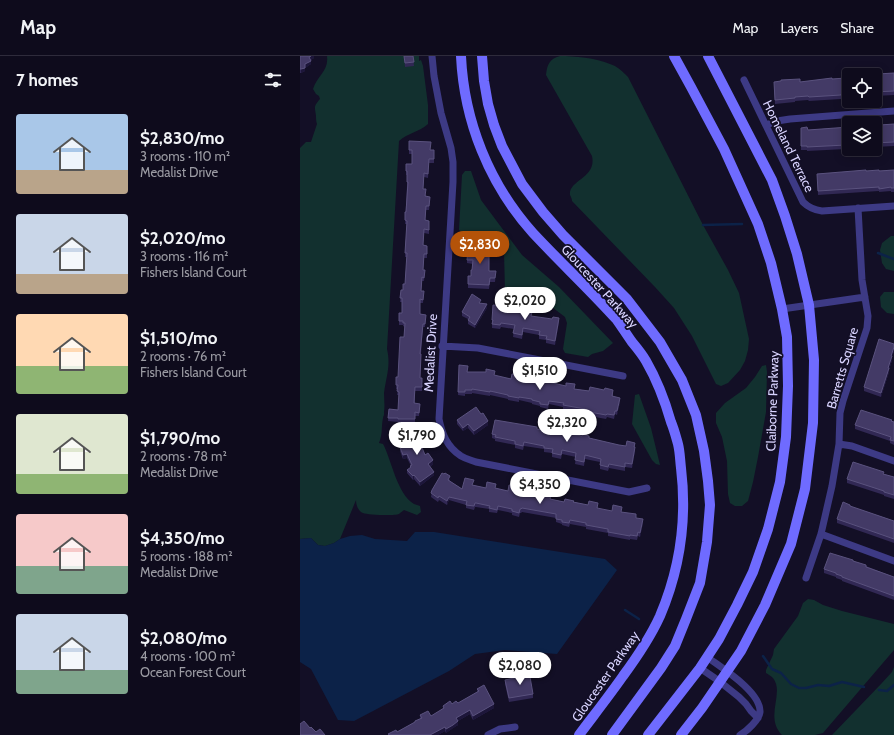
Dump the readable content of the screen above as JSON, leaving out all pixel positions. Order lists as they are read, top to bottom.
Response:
{
  "streets": {
    "main road": ["Gloucester Parkway", "Claiborne Parkway"],
    "street": ["Homeland Terrace", "Medalist Drive", "Barretts Square"]
  },
  "crossings": [
    ["Homeland Terrace", "Barretts Square"]
  ],
  "page": {
    "header": "Map",
    "nav": ["Map", "Layers", "Share"],
    "heading": "7 homes",
    "list": [
      {
        "name": "$2,830/mo",
        "note": "3 rooms · 110 m² · Medalist Drive"
      },
      {
        "name": "$2,020/mo",
        "note": "3 rooms · 116 m² · Fishers Island Court"
      },
      {
        "name": "$1,510/mo",
        "note": "2 rooms · 76 m² · Fishers Island Court"
      },
      {
        "name": "$1,790/mo",
        "note": "2 rooms · 78 m² · Medalist Drive"
      },
      {
        "name": "$4,350/mo",
        "note": "5 rooms · 188 m² · Medalist Drive"
      },
      {
        "name": "$2,080/mo",
        "note": "4 rooms · 100 m² · Ocean Forest Court"
      }
    ],
    "price": [
      "$2,830",
      "$2,020",
      "$1,510",
      "$2,320",
      "$1,790",
      "$4,350",
      "$2,080"
    ]
  }
}
